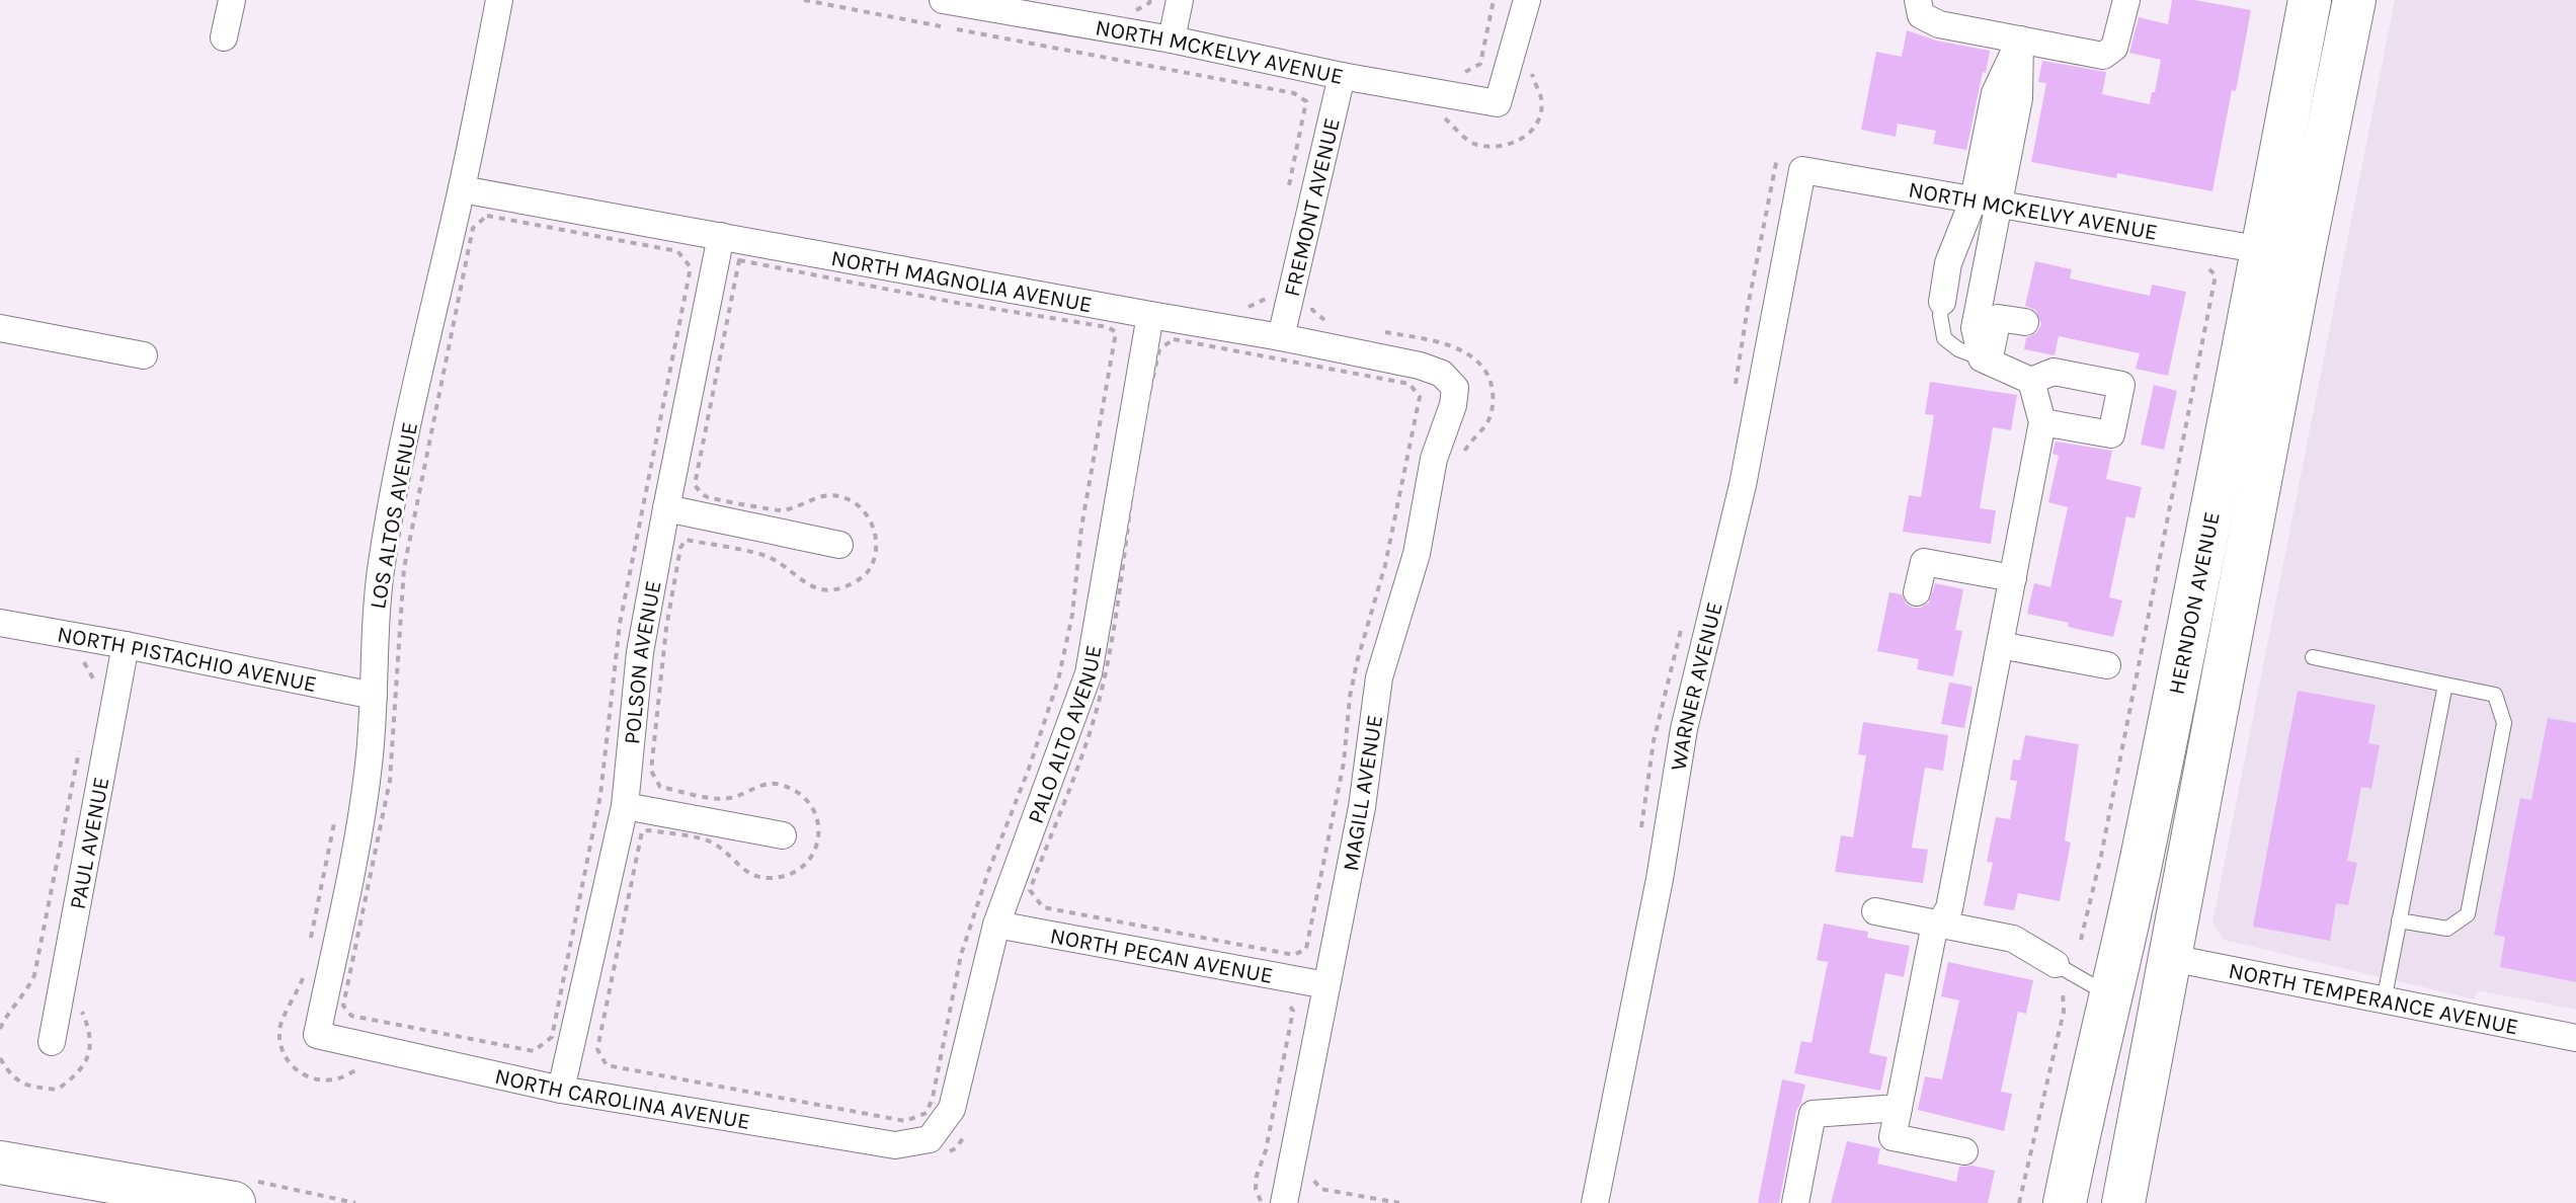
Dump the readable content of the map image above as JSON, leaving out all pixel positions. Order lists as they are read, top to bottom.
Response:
{
  "streets": {
    "main road": ["HERNDON AVENUE"],
    "street": [
      "NORTH MCKELVY AVENUE",
      "FREMONT AVENUE",
      "NORTH MAGNOLIA AVENUE",
      "LOS ALTOS AVENUE",
      "NORTH PISTACHIO AVENUE",
      "POLSON AVENUE",
      "WARNER AVENUE",
      "PALO ALTO AVENUE",
      "MAGILL AVENUE",
      "PAUL AVENUE",
      "NORTH PECAN AVENUE",
      "NORTH TEMPERANCE AVENUE",
      "NORTH CAROLINA AVENUE"
    ]
  },
  "crossings": [
    ["NORTH MCKELVY AVENUE", "FREMONT AVENUE"],
    ["NORTH MCKELVY AVENUE", "HERNDON AVENUE"],
    ["NORTH MCKELVY AVENUE", "WARNER AVENUE"],
    ["FREMONT AVENUE", "NORTH MAGNOLIA AVENUE"],
    ["NORTH MAGNOLIA AVENUE", "LOS ALTOS AVENUE"],
    ["NORTH MAGNOLIA AVENUE", "POLSON AVENUE"],
    ["NORTH MAGNOLIA AVENUE", "PALO ALTO AVENUE"],
    ["NORTH MAGNOLIA AVENUE", "MAGILL AVENUE"],
    ["LOS ALTOS AVENUE", "NORTH PISTACHIO AVENUE"],
    ["LOS ALTOS AVENUE", "NORTH CAROLINA AVENUE"],
    ["HERNDON AVENUE", "NORTH TEMPERANCE AVENUE"],
    ["NORTH PISTACHIO AVENUE", "PAUL AVENUE"],
    ["POLSON AVENUE", "NORTH CAROLINA AVENUE"],
    ["PALO ALTO AVENUE", "NORTH PECAN AVENUE"],
    ["PALO ALTO AVENUE", "NORTH CAROLINA AVENUE"],
    ["MAGILL AVENUE", "NORTH PECAN AVENUE"]
  ]
}
